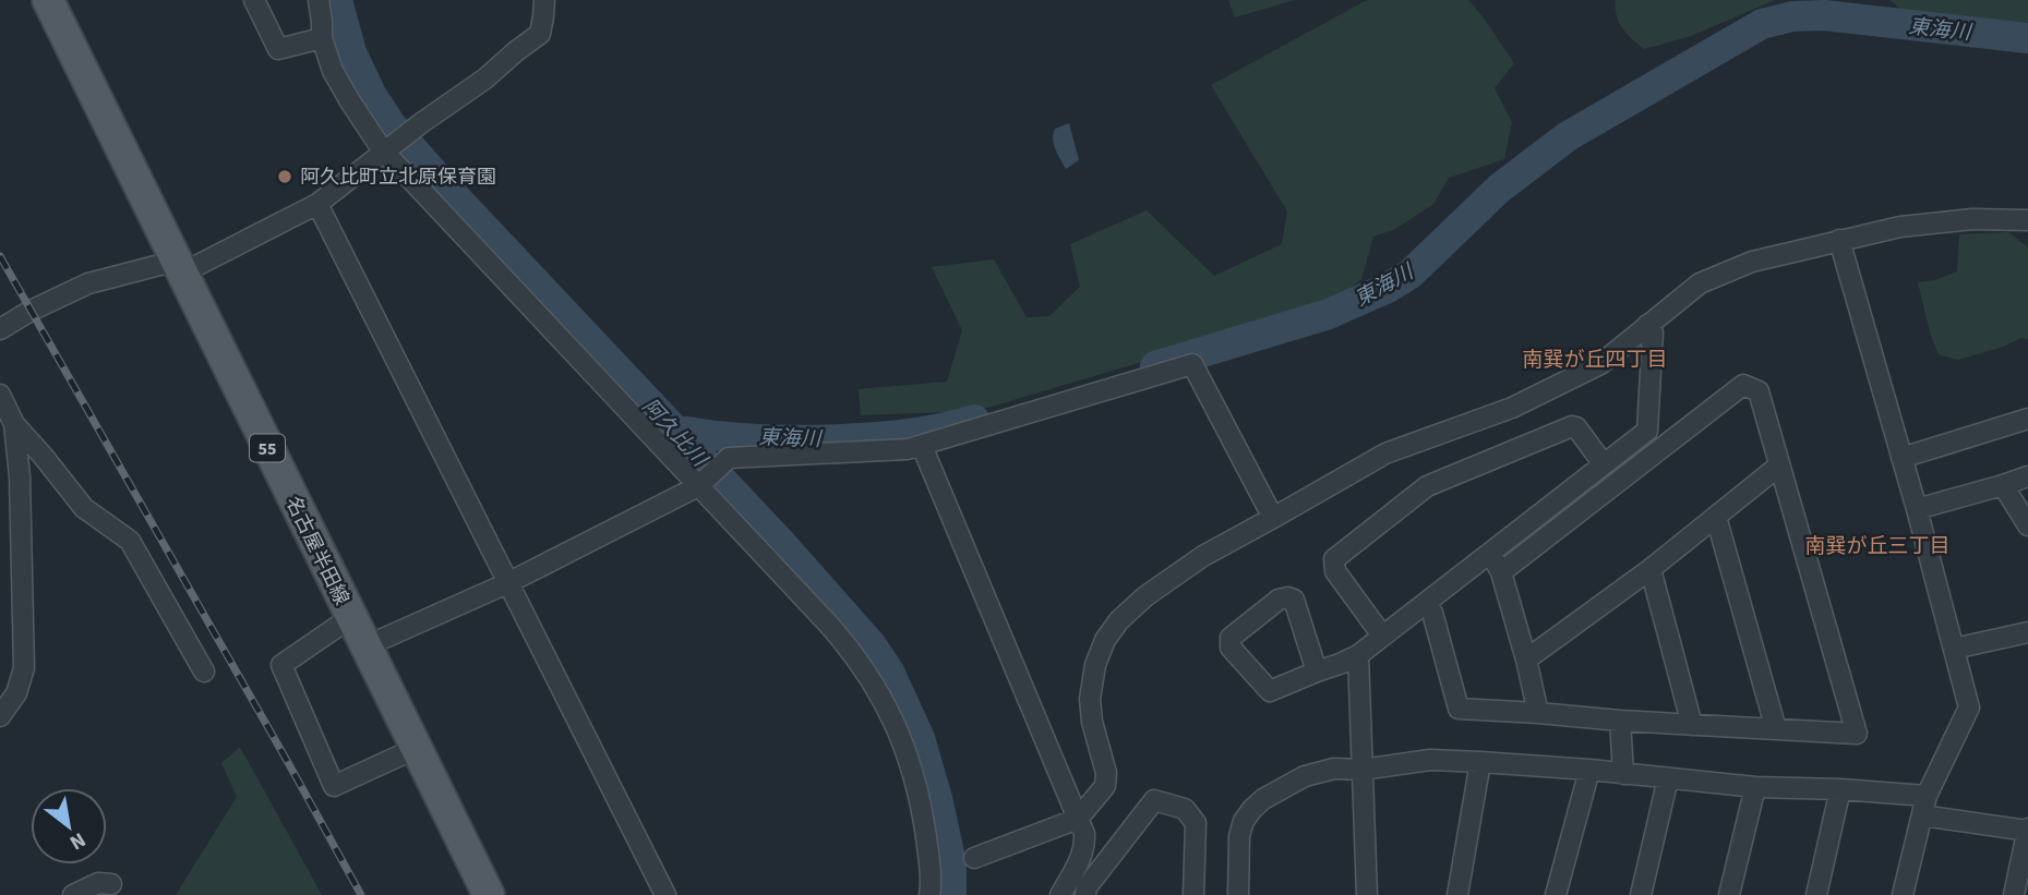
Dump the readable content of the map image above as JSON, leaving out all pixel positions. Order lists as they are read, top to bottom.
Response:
{
  "streets": {
    "main road": ["55", "名古屋半田線"]
  },
  "districts": ["南巽が丘四丁目", "南巽が丘三丁目"],
  "water": ["東海川", "阿久比川"],
  "places": ["阿久比町立北原保育園"],
  "north": "bottom right"
}
